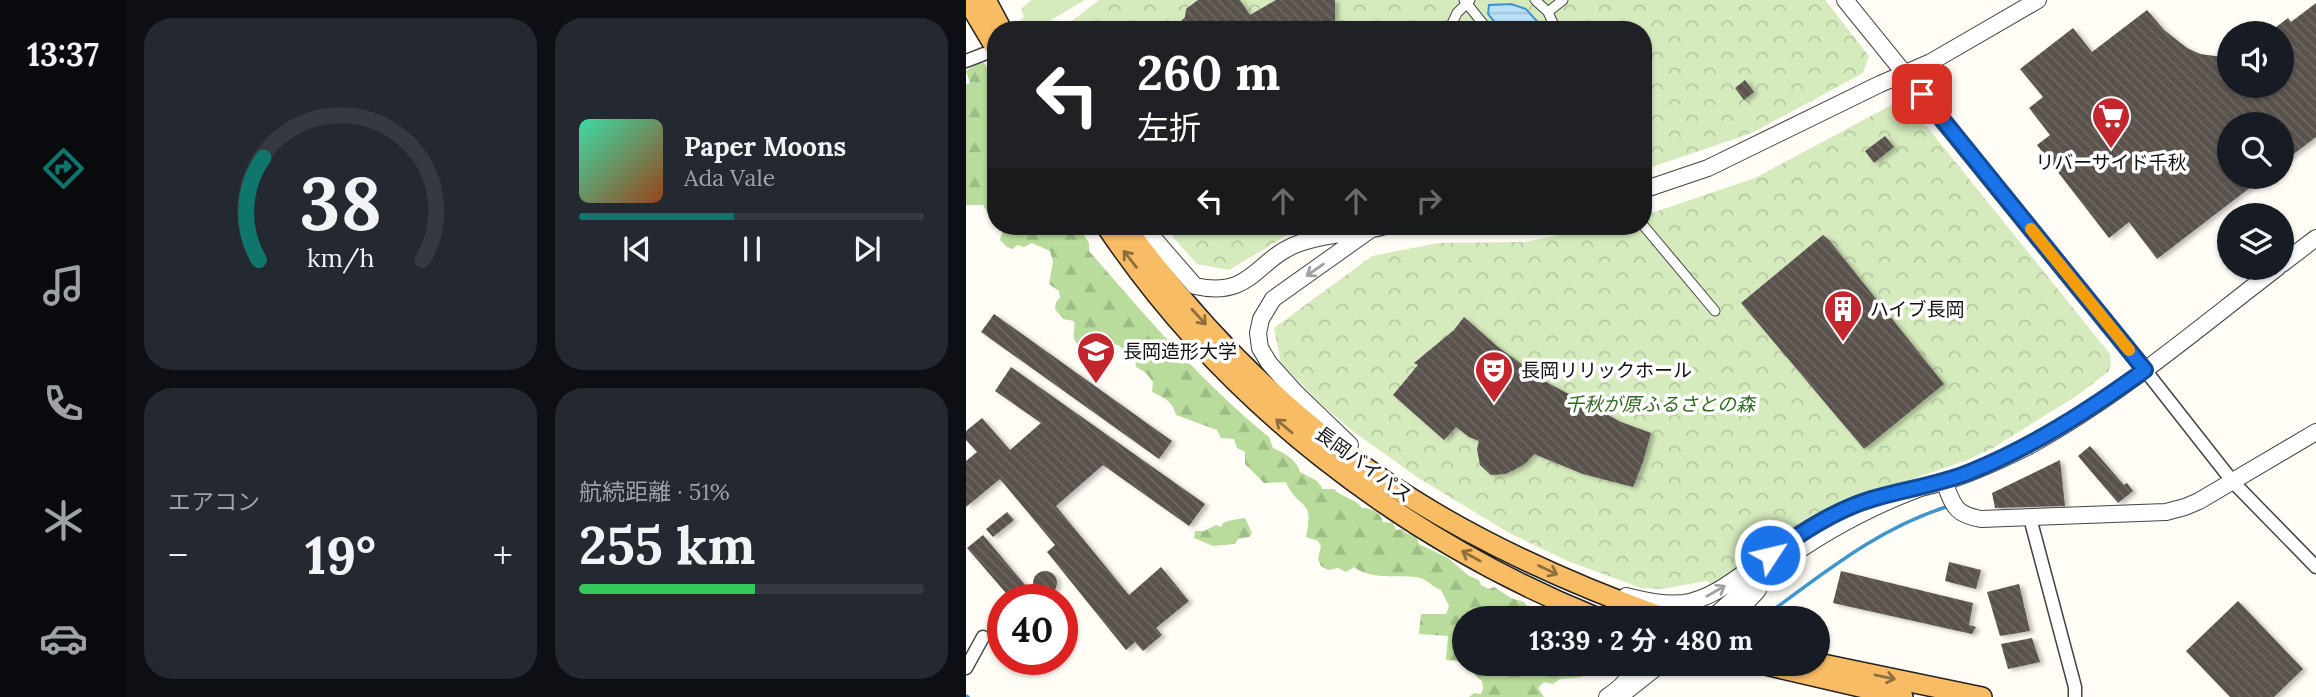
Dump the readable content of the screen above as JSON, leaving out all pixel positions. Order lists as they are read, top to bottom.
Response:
{
  "streets": {
    "highway": ["長岡バイパス"]
  },
  "parks": ["千秋が原ふるさとの森"],
  "places": {
    "supermarket": ["リバーサイド千秋"],
    "building": ["ハイブ長岡"],
    "school or university": ["長岡造形大学"],
    "theatre": ["長岡リリックホール"]
  },
  "page": {
    "tabs": "13:37",
    "turn": ["260 m", "左折"],
    "song": ["Paper Moons", "Ada Vale"],
    "tile": [
      "エアコン",
      ["航続距離 · 51%", "255 km"]
    ],
    "heat": ["−", "19°", "+"],
    "limit": "40",
    "trip": "13:39 · 2 分 · 480 m",
    "gauge": ["38", "km/h"]
  }
}
